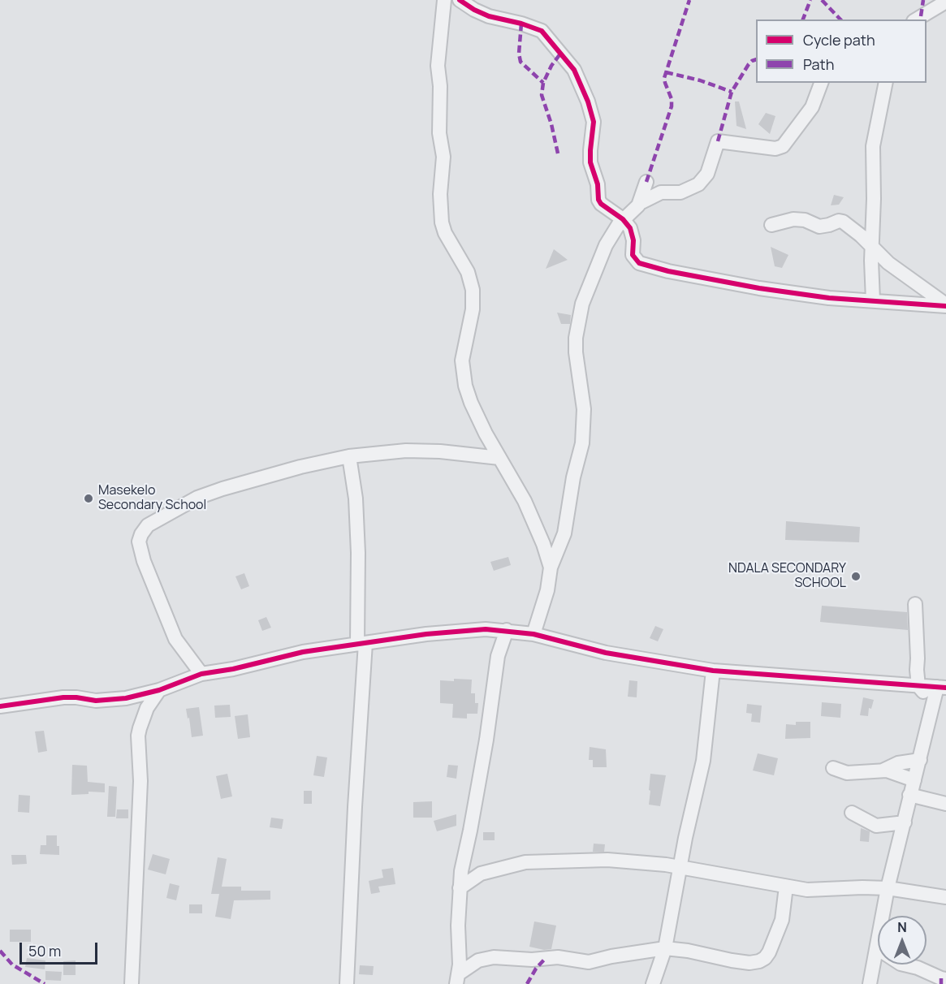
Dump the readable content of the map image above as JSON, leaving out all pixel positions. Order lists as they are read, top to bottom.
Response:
{
  "places": ["Masekelo Secondary School", "NDALA SECONDARY SCHOOL"],
  "legend": ["Cycle path", "Path"],
  "scale_bar": "50 m",
  "north": "top"
}
